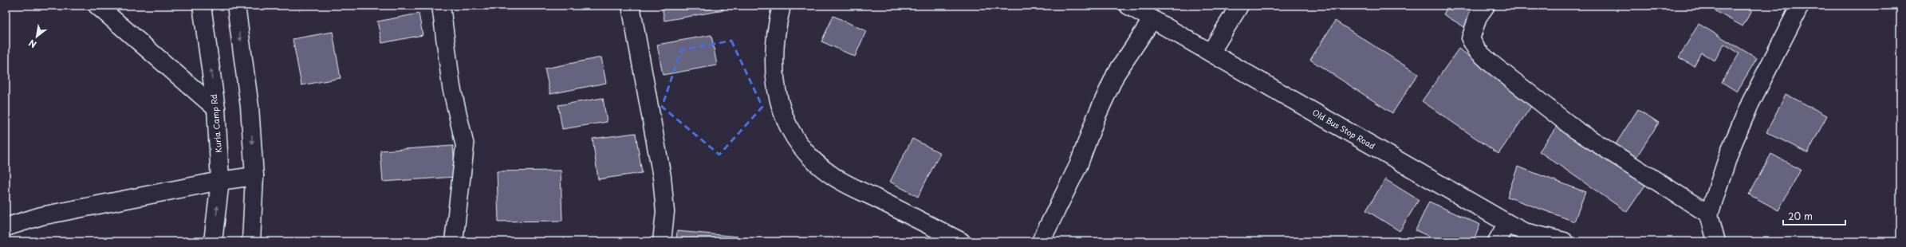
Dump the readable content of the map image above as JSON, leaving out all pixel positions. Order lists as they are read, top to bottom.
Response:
{
  "streets": {
    "street": ["Kurla Camp Rd", "Old Bus Stop Road"]
  },
  "scale_bar": "20 m",
  "north": "bottom left"
}
